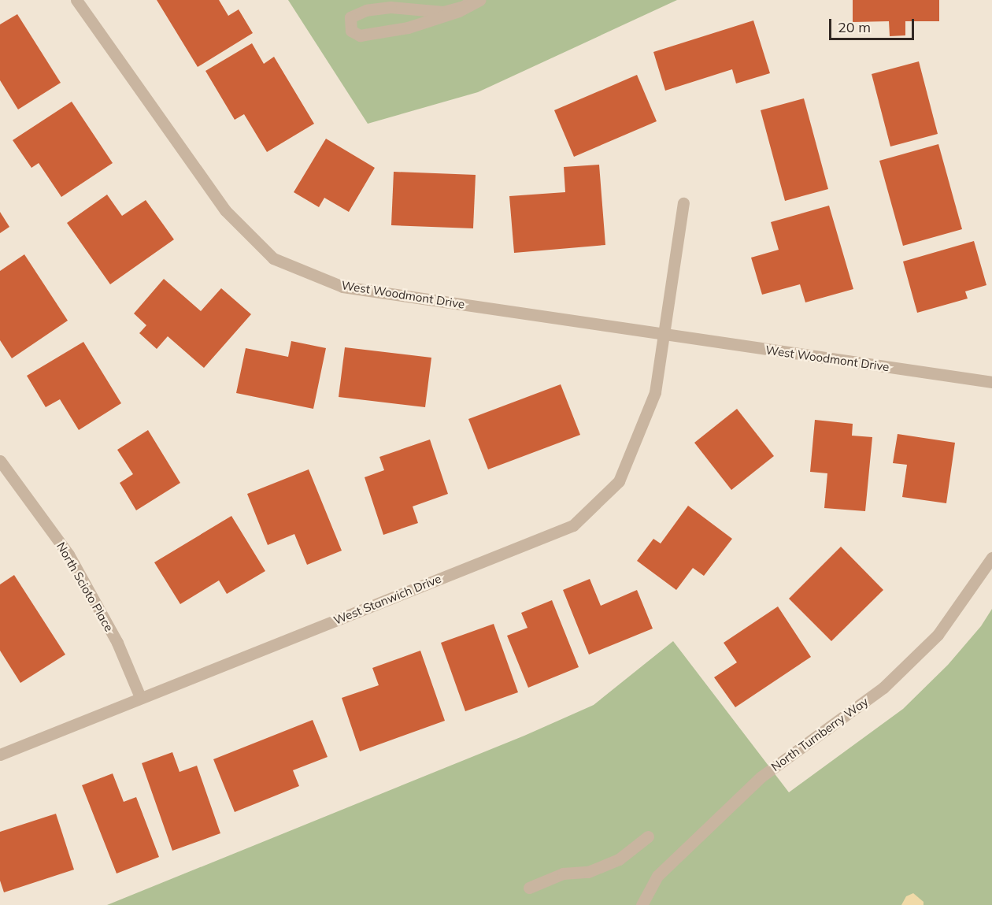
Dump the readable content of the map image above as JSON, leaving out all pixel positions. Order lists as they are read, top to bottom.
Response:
{
  "streets": {
    "street": [
      "West Woodmont Drive",
      "North Scioto Place",
      "West Stanwich Drive",
      "North Turnberry Way"
    ]
  },
  "crossings": [
    ["West Woodmont Drive", "West Stanwich Drive"],
    ["North Scioto Place", "West Stanwich Drive"]
  ],
  "scale_bar": "20 m"
}
